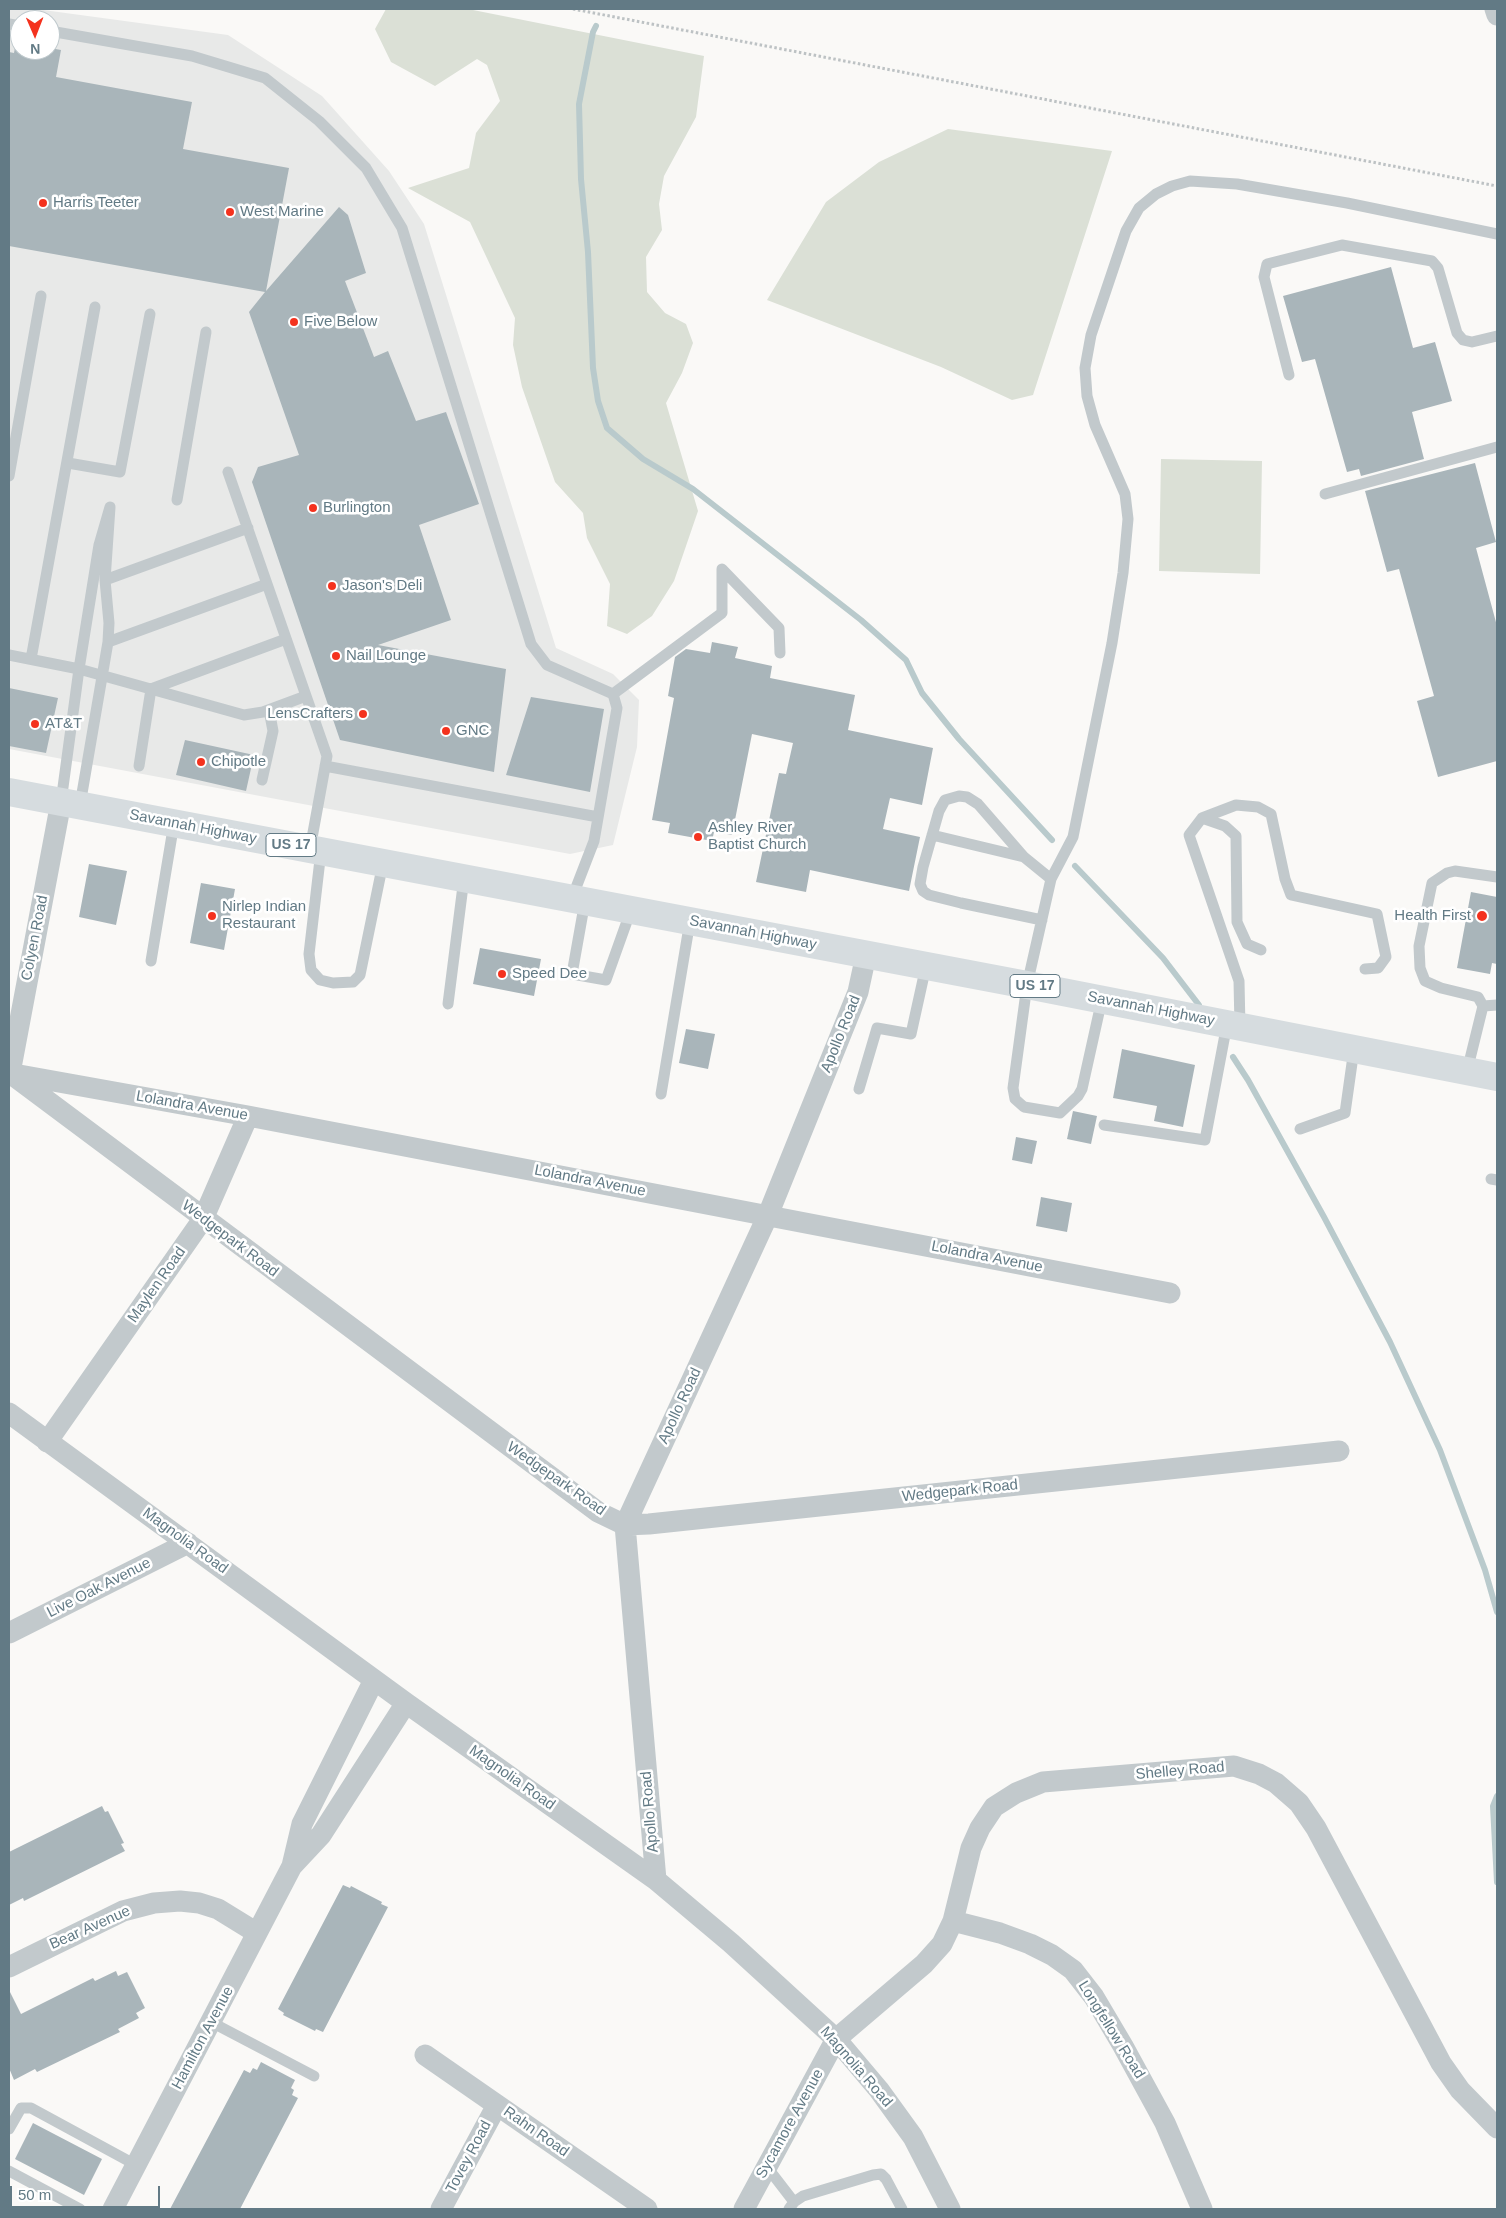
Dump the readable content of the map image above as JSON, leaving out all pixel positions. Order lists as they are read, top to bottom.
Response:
{
  "streets": {
    "highway": ["Savannah Highway", "US 17"],
    "street": [
      "Colyen Road",
      "Apollo Road",
      "Lolandra Avenue",
      "Wedgepark Road",
      "Maylen Road",
      "Magnolia Road",
      "Live Oak Avenue",
      "Shelley Road",
      "Bear Avenue",
      "Longfellow Road",
      "Hamilton Avenue",
      "Sycamore Avenue",
      "Rahn Road",
      "Tovey Road"
    ]
  },
  "crossings": [
    ["Savannah Highway", "Colyen Road"],
    ["Savannah Highway", "Apollo Road"],
    ["Colyen Road", "Lolandra Avenue"],
    ["Colyen Road", "Wedgepark Road"],
    ["Apollo Road", "Lolandra Avenue"],
    ["Apollo Road", "Wedgepark Road"],
    ["Apollo Road", "Magnolia Road"],
    ["Lolandra Avenue", "Wedgepark Road"],
    ["Lolandra Avenue", "Maylen Road"],
    ["Wedgepark Road", "Maylen Road"],
    ["Maylen Road", "Magnolia Road"],
    ["Magnolia Road", "Live Oak Avenue"],
    ["Magnolia Road", "Shelley Road"],
    ["Magnolia Road", "Hamilton Avenue"],
    ["Magnolia Road", "Sycamore Avenue"],
    ["Shelley Road", "Longfellow Road"],
    ["Shelley Road", "Sycamore Avenue"],
    ["Bear Avenue", "Hamilton Avenue"],
    ["Rahn Road", "Tovey Road"]
  ],
  "places": [
    "Harris Teeter",
    "West Marine",
    "Five Below",
    "Burlington",
    "Jason's Deli",
    "Nail Lounge",
    "LensCrafters",
    "AT&T",
    "GNC",
    "Chipotle",
    "Ashley River Baptist Church",
    "Nirlep Indian Restaurant",
    "Health First",
    "Speed Dee"
  ],
  "scale_bar": "50 m",
  "north": "bottom"
}
